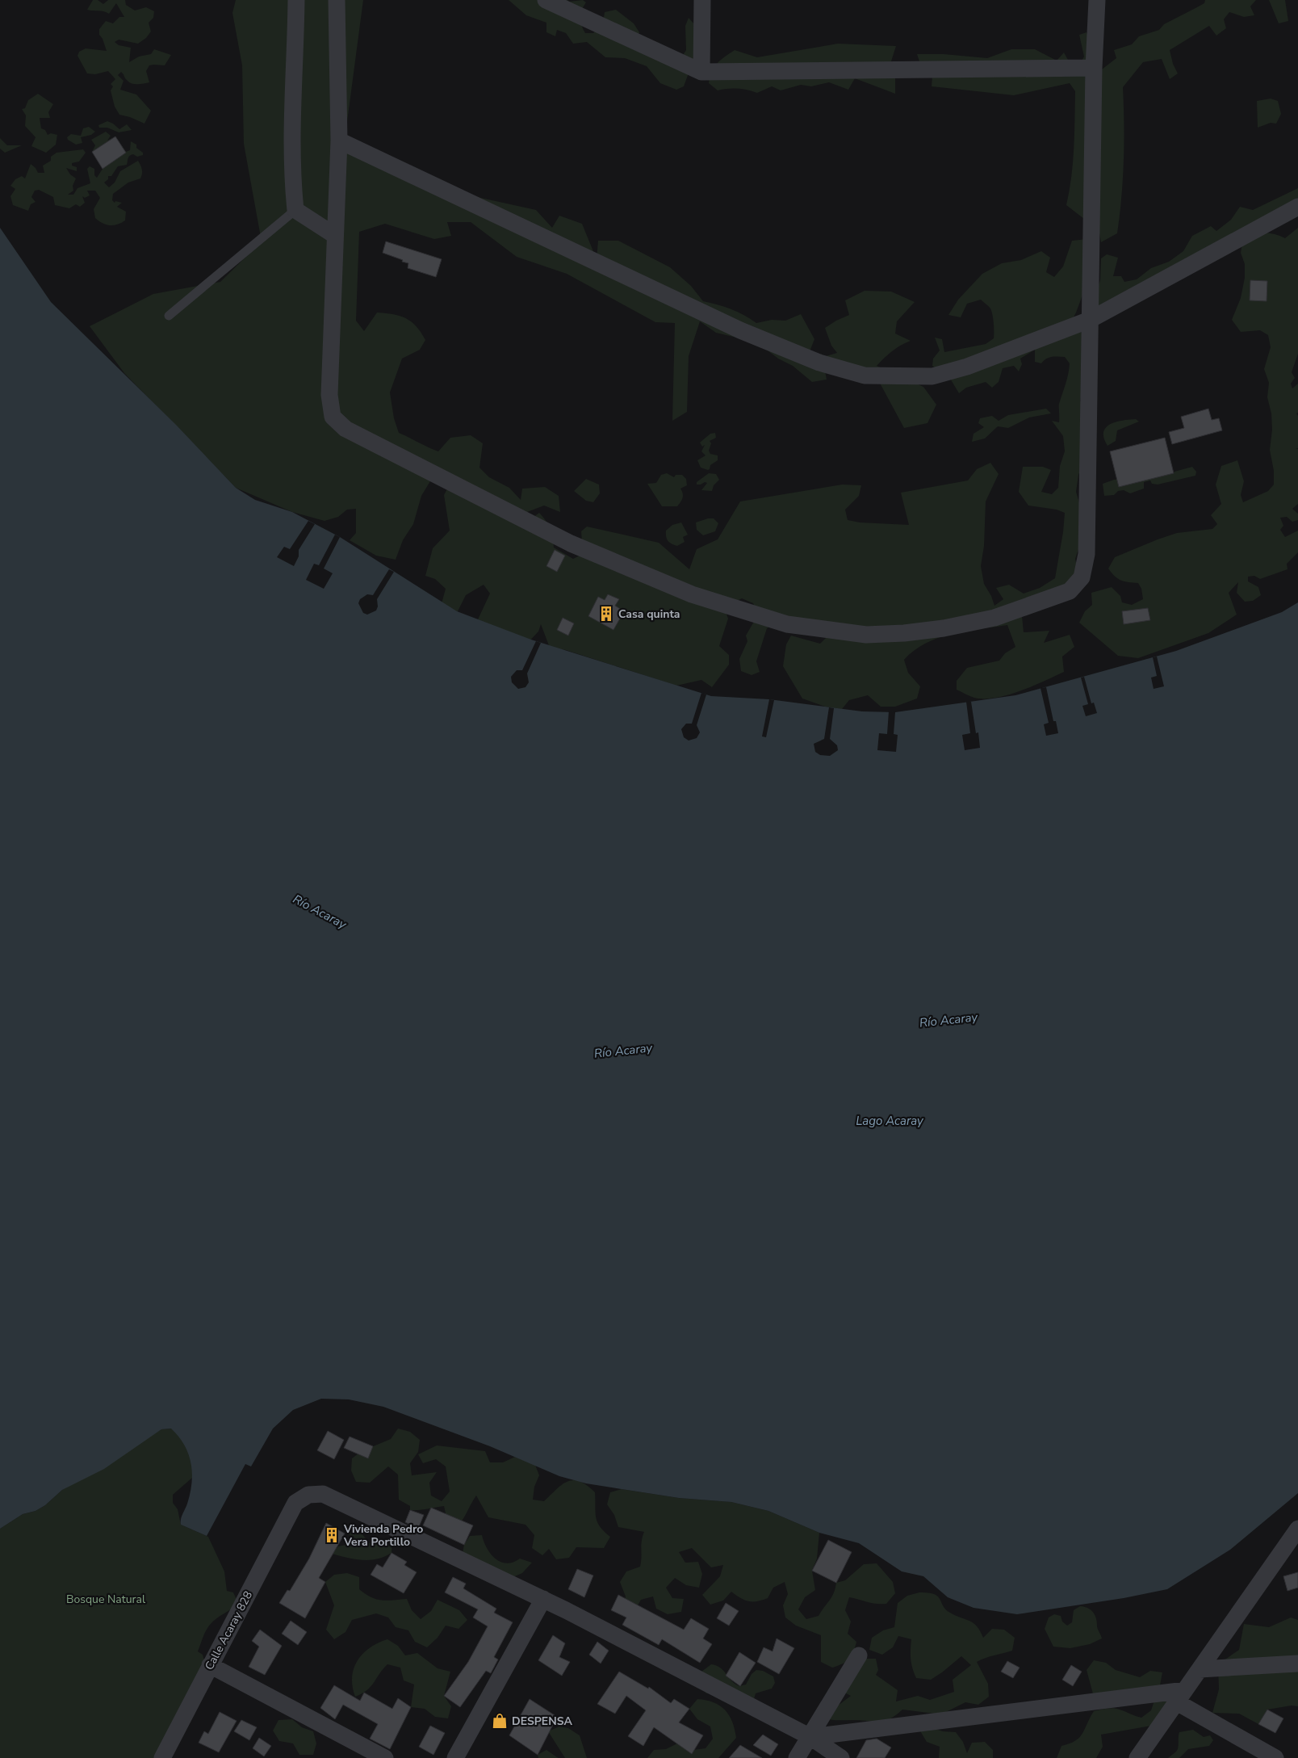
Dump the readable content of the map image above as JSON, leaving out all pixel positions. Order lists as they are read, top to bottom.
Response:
{
  "streets": {
    "street": ["Calle Acaray 828"]
  },
  "water": ["Río Acaray", "Lago Acaray"],
  "parks": ["Bosque Natural"],
  "places": {
    "building": ["Casa quinta", "Vivienda Pedro Vera Portillo"],
    "shop": ["DESPENSA"]
  }
}
